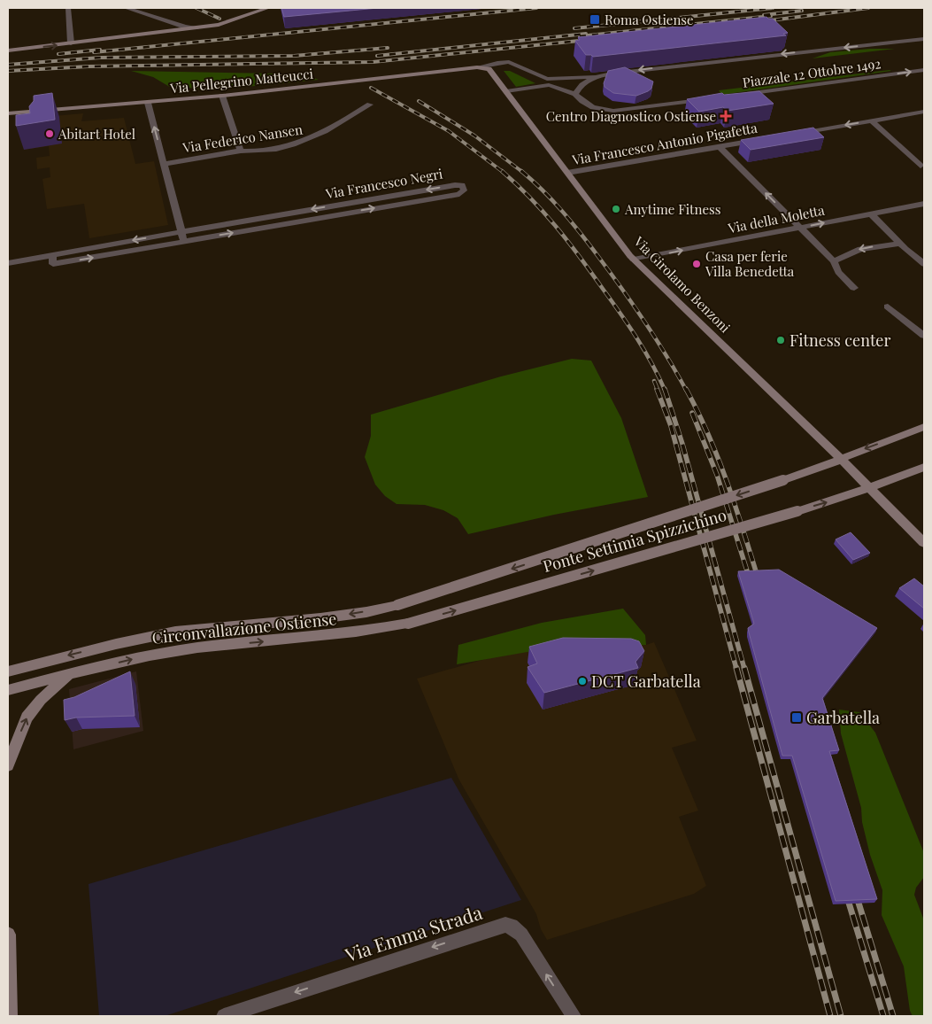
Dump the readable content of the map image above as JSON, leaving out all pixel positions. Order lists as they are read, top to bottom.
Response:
{
  "streets": {
    "street": [
      "Piazzale 12 Ottobre 1492",
      "Via Pellegrino Matteucci",
      "Via Federico Nansen",
      "Via Francesco Antonio Pigafetta",
      "Via Francesco Negri",
      "Via della Moletta",
      "Via Girolamo Benzoni",
      "Ponte Settimia Spizzichino",
      "Circonvallazione Ostiense",
      "Via Emma Strada"
    ]
  },
  "crossings": [
    ["Piazzale 12 Ottobre 1492", "Via Pellegrino Matteucci"],
    ["Piazzale 12 Ottobre 1492", "Via Girolamo Benzoni"],
    ["Via Pellegrino Matteucci", "Via Girolamo Benzoni"],
    ["Via Francesco Antonio Pigafetta", "Via Girolamo Benzoni"],
    ["Via della Moletta", "Via Girolamo Benzoni"],
    ["Via Girolamo Benzoni", "Ponte Settimia Spizzichino"],
    ["Ponte Settimia Spizzichino", "Circonvallazione Ostiense"]
  ],
  "one_way": ["Via Emma Strada"],
  "places": {
    "transit": ["Roma Ostiense", "Garbatella"],
    "health": ["Centro Diagnostico Ostiense"],
    "other": [
      "Abitart Hotel",
      "Anytime Fitness",
      "Casa per ferie Villa Benedetta",
      "Fitness center",
      "DCT Garbatella"
    ]
  }
}
